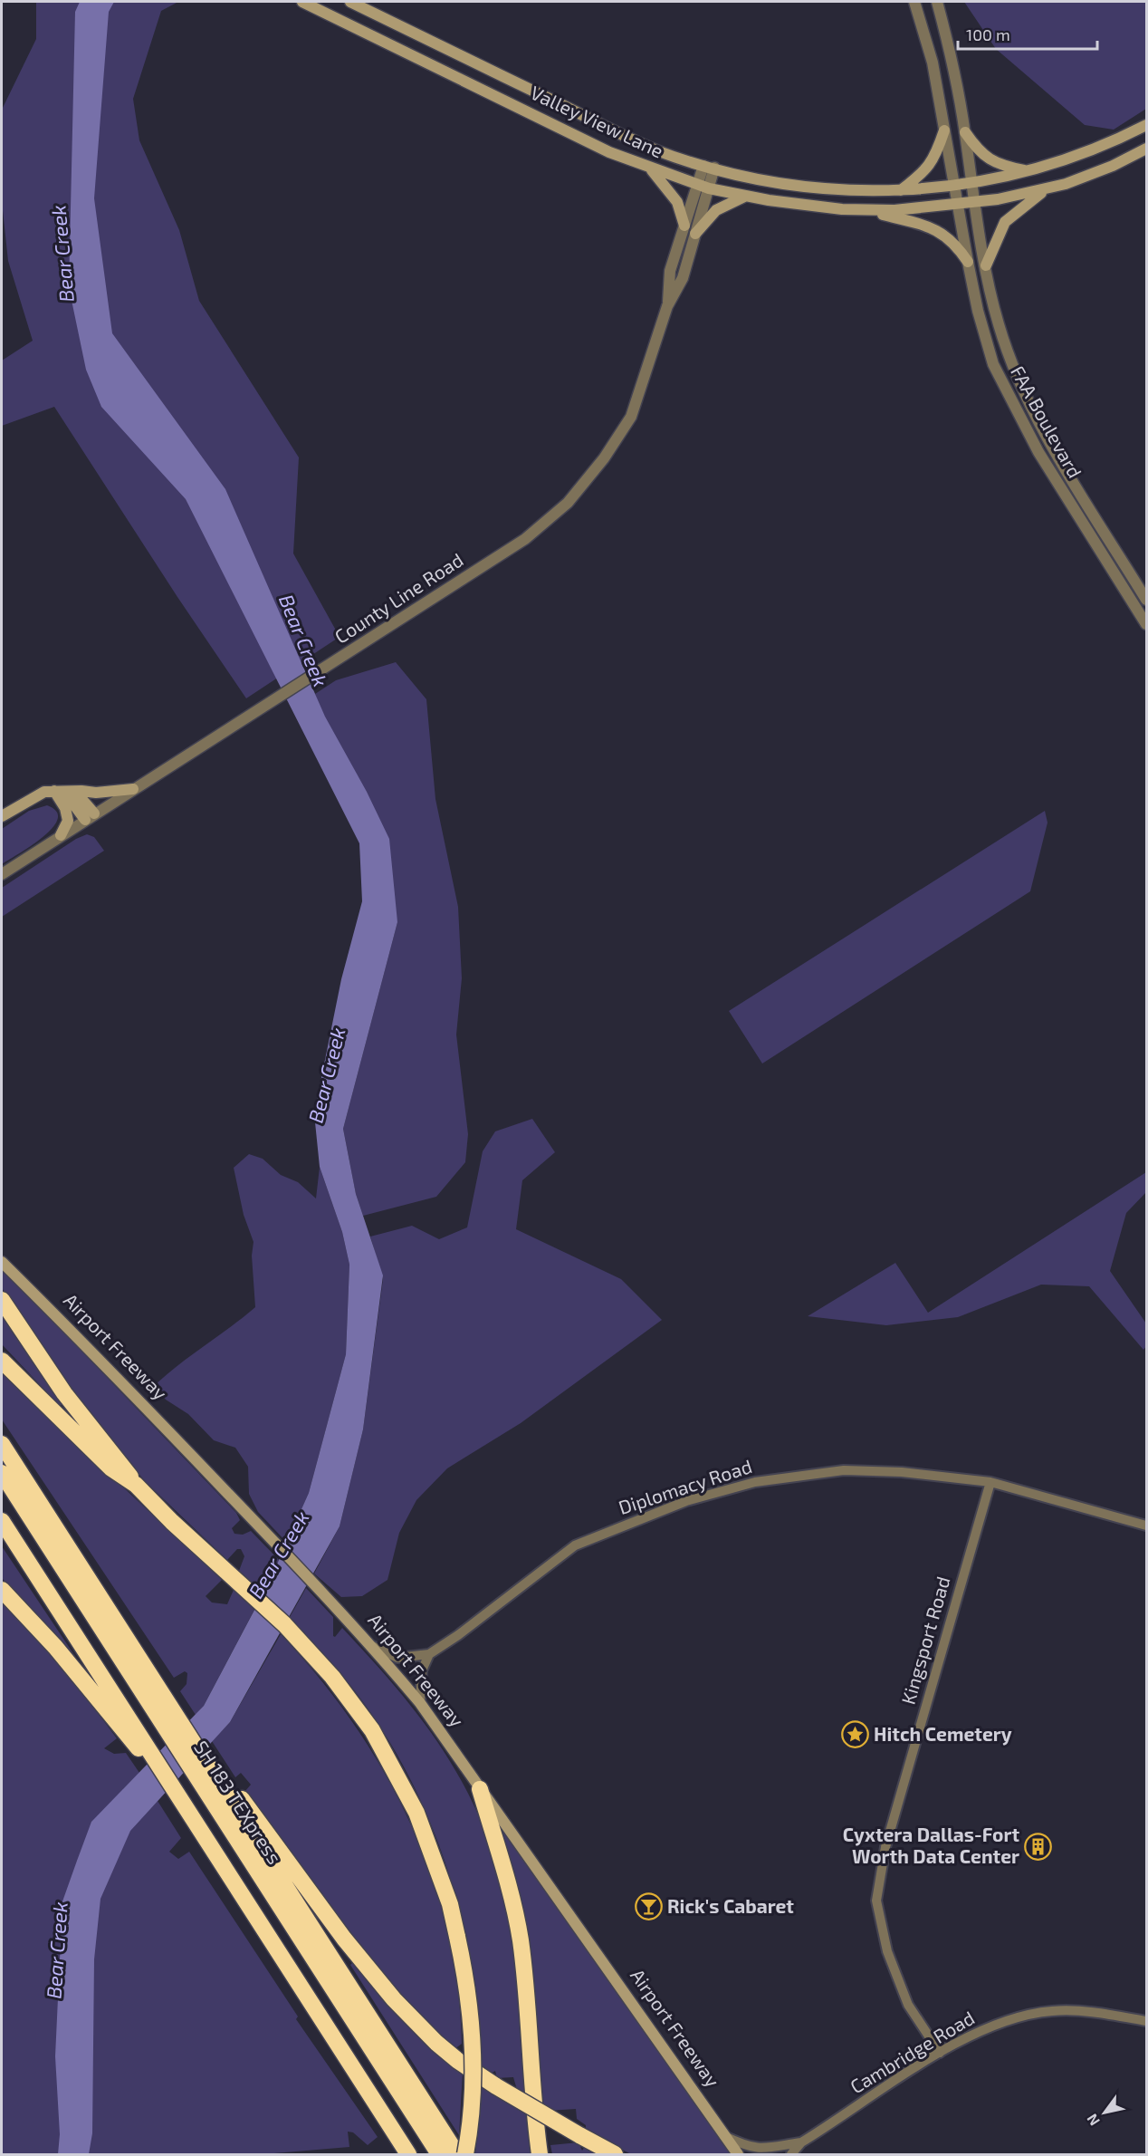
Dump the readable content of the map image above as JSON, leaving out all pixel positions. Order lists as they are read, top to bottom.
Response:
{
  "streets": {
    "highway": ["SH 183 TEXpress"],
    "main road": ["Valley View Lane", "Airport Freeway"],
    "street": [
      "FAA Boulevard",
      "County Line Road",
      "Diplomacy Road",
      "Kingsport Road",
      "Cambridge Road"
    ]
  },
  "crossings": [
    ["Valley View Lane", "FAA Boulevard"],
    ["Valley View Lane", "County Line Road"],
    ["Airport Freeway", "Diplomacy Road"],
    ["Airport Freeway", "Cambridge Road"],
    ["Diplomacy Road", "Kingsport Road"],
    ["Kingsport Road", "Cambridge Road"]
  ],
  "water": ["Bear Creek"],
  "places": {
    "place": ["Hitch Cemetery"],
    "building": ["Cyxtera Dallas-Fort Worth Data Center"],
    "bar": ["Rick's Cabaret"]
  },
  "scale_bar": "100 m",
  "north": "bottom left"
}
